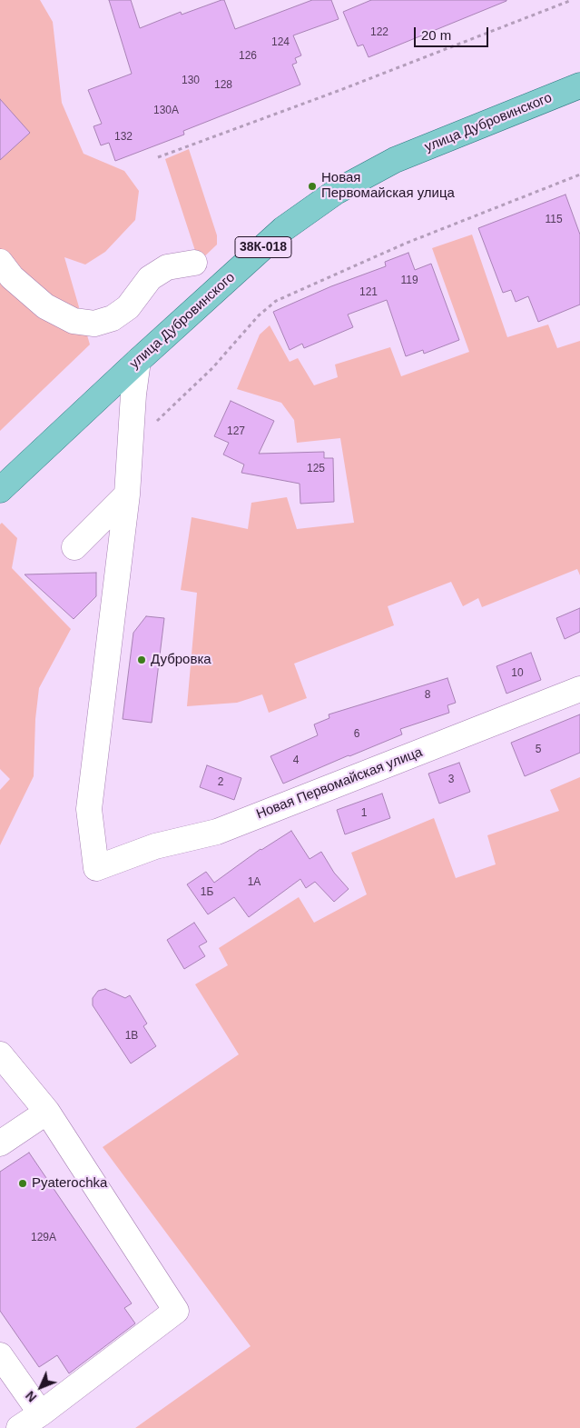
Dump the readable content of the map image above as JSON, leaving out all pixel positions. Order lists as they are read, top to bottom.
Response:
{
  "streets": {
    "main road": ["улица Дубровинского", "38К-018"],
    "street": ["Новая Первомайская улица"]
  },
  "places": ["Новая Первомайская улица", "Дубровка", "Pyaterochka"],
  "house_numbers": [
    "122",
    "124",
    "126",
    "130",
    "128",
    "130А",
    "132",
    "115",
    "119",
    "121",
    "127",
    "125",
    "10",
    "8",
    "6",
    "5",
    "4",
    "3",
    "2",
    "1",
    "1А",
    "1Б",
    "1В",
    "129А"
  ],
  "scale_bar": "20 m",
  "north": "bottom left"
}
